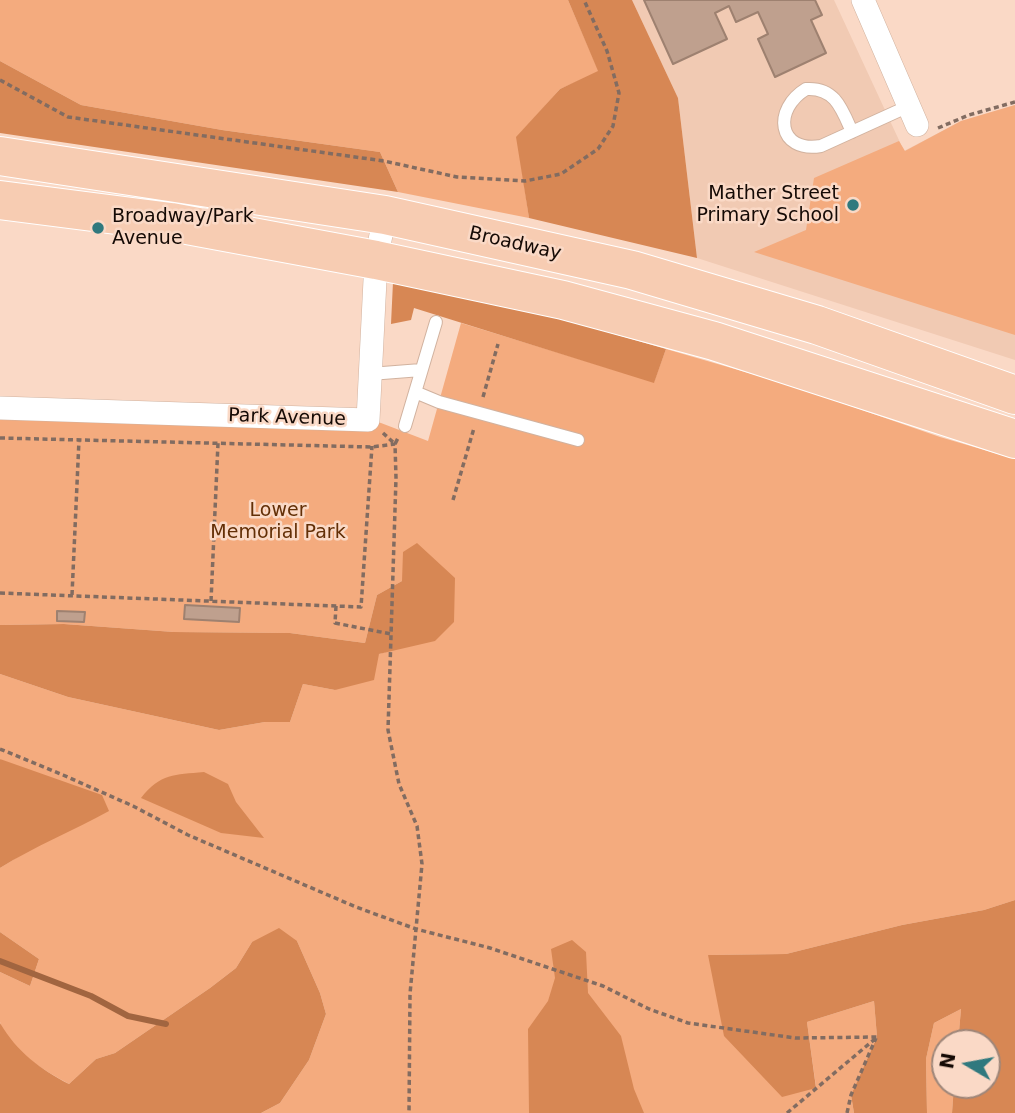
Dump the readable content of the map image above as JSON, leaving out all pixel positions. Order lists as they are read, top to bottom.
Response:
{
  "streets": {
    "highway": ["Broadway"],
    "street": ["Park Avenue"]
  },
  "crossings": [
    ["Broadway", "Park Avenue"]
  ],
  "parks": ["Lower Memorial Park"],
  "places": ["Mather Street Primary School", "Broadway/Park Avenue"],
  "north": "left"
}
